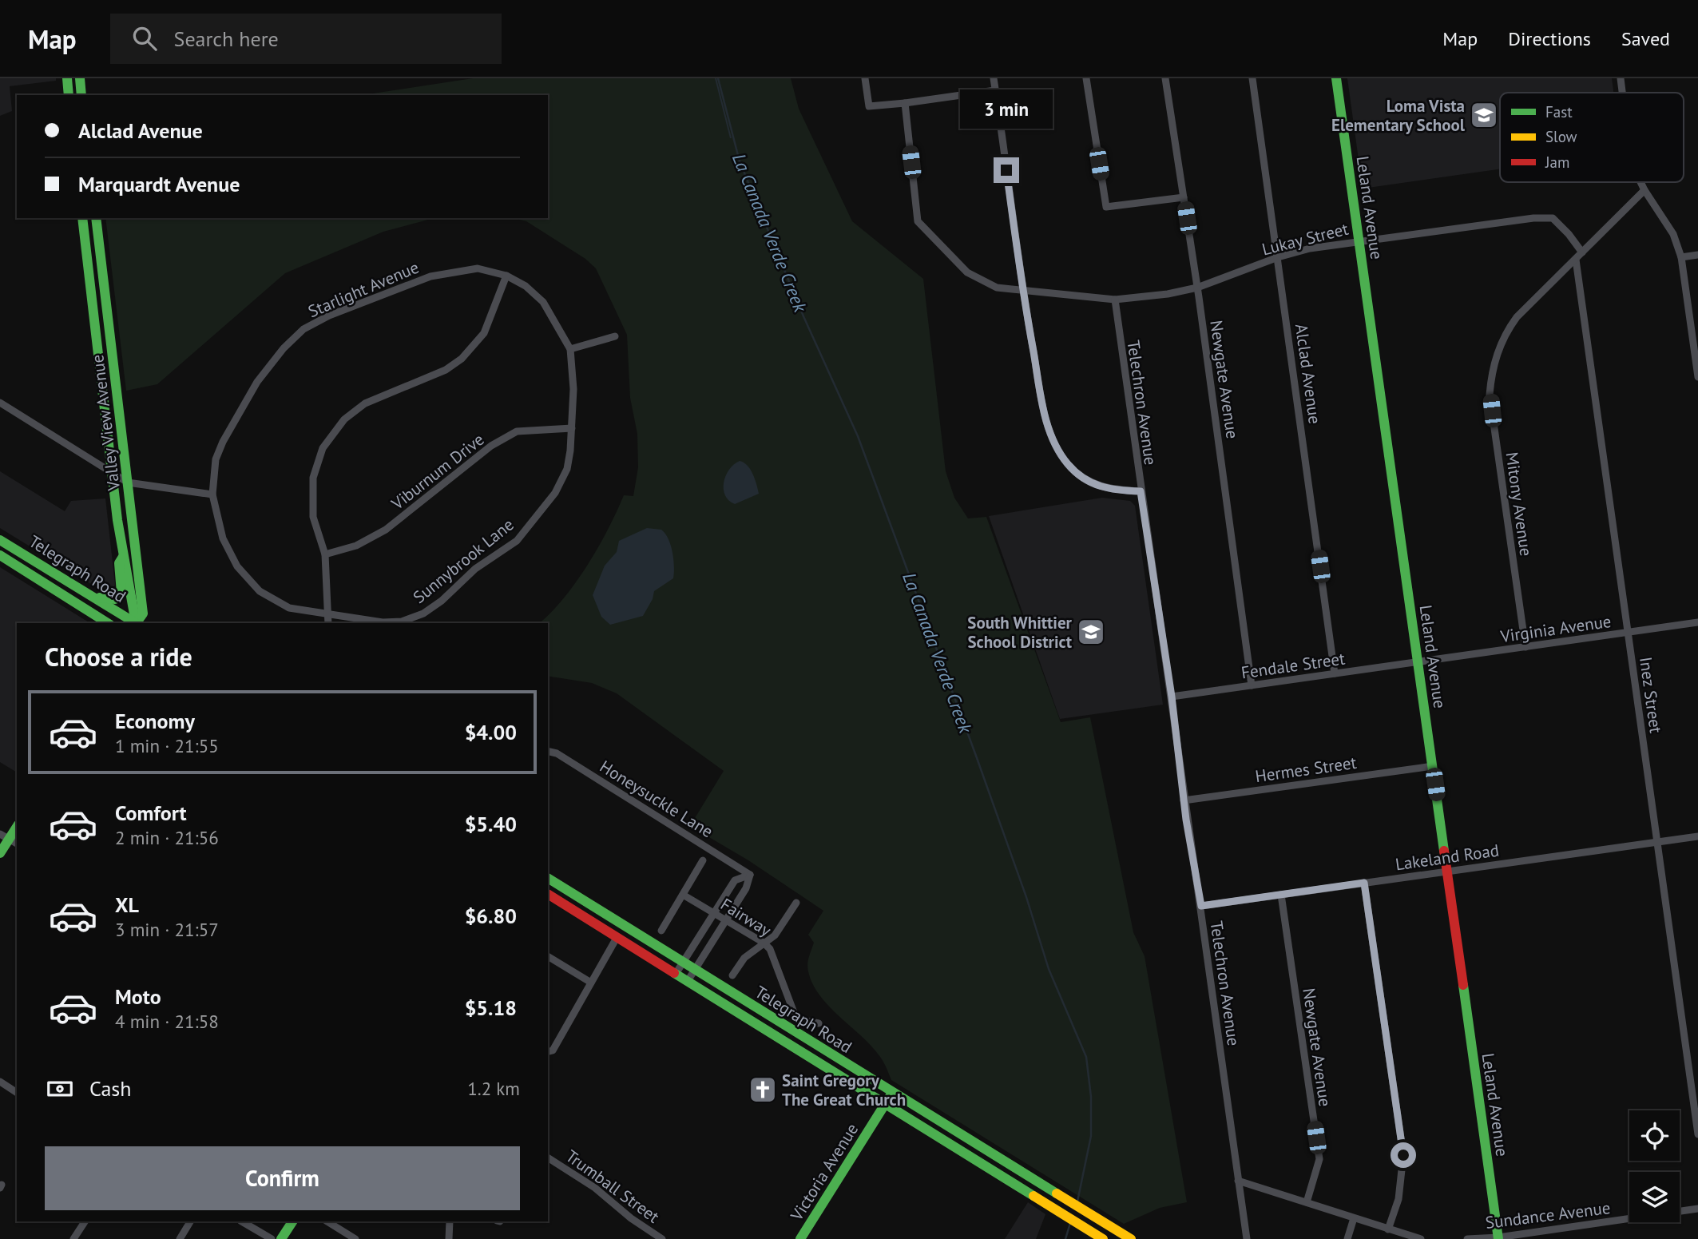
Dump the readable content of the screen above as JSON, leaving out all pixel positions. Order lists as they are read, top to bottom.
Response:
{
  "streets": {
    "main road": [
      "Leland Avenue",
      "Valley View Avenue",
      "Telegraph Road",
      "Victoria Avenue"
    ],
    "street": [
      "Lukay Street",
      "Starlight Avenue",
      "Alclad Avenue",
      "Newgate Avenue",
      "Telechron Avenue",
      "Viburnum Drive",
      "Mitony Avenue",
      "Sunnybrook Lane",
      "Virginia Avenue",
      "Fendale Street",
      "Inez Street",
      "Hermes Street",
      "Honeysuckle Lane",
      "Lakeland Road",
      "Fairway",
      "Trumball Street",
      "Sundance Avenue"
    ]
  },
  "crossings": [
    ["Leland Avenue", "Lukay Street"],
    ["Leland Avenue", "Virginia Avenue"],
    ["Leland Avenue", "Fendale Street"],
    ["Leland Avenue", "Hermes Street"],
    ["Leland Avenue", "Lakeland Road"],
    ["Leland Avenue", "Sundance Avenue"],
    ["Lukay Street", "Alclad Avenue"],
    ["Lukay Street", "Newgate Avenue"],
    ["Lukay Street", "Telechron Avenue"],
    ["Lukay Street", "Mitony Avenue"],
    ["Starlight Avenue", "Sunnybrook Lane"],
    ["Alclad Avenue", "Fendale Street"],
    ["Newgate Avenue", "Fendale Street"],
    ["Newgate Avenue", "Lakeland Road"],
    ["Telechron Avenue", "Fendale Street"],
    ["Telechron Avenue", "Hermes Street"],
    ["Telechron Avenue", "Lakeland Road"],
    ["Viburnum Drive", "Sunnybrook Lane"],
    ["Mitony Avenue", "Virginia Avenue"],
    ["Mitony Avenue", "Inez Street"],
    ["Telegraph Road", "Victoria Avenue"],
    ["Virginia Avenue", "Fendale Street"],
    ["Virginia Avenue", "Inez Street"],
    ["Inez Street", "Lakeland Road"]
  ],
  "water": ["La Canada Verde Creek"],
  "places": {
    "school or university": ["Loma Vista Elementary School", "South Whittier School District"],
    "church": ["Saint Gregory The Great Church"]
  },
  "legend": ["Fast", "Slow", "Jam"],
  "page": {
    "header": "Map",
    "search": "Search here",
    "nav": ["Map", "Directions", "Saved"],
    "bubble": "3 min",
    "banner": ["Alclad Avenue", "Marquardt Avenue"],
    "heading": "Choose a ride",
    "list": [
      {
        "name": "Economy",
        "note": "1 min · 21:55",
        "value": "$4.00"
      },
      {
        "name": "Comfort",
        "note": "2 min · 21:56",
        "value": "$5.40"
      },
      {
        "name": "XL",
        "note": "3 min · 21:57",
        "value": "$6.80"
      },
      {
        "name": "Moto",
        "note": "4 min · 21:58",
        "value": "$5.18"
      }
    ],
    "pay": ["Cash", "1.2 km"],
    "buttons": "Confirm"
  }
}
